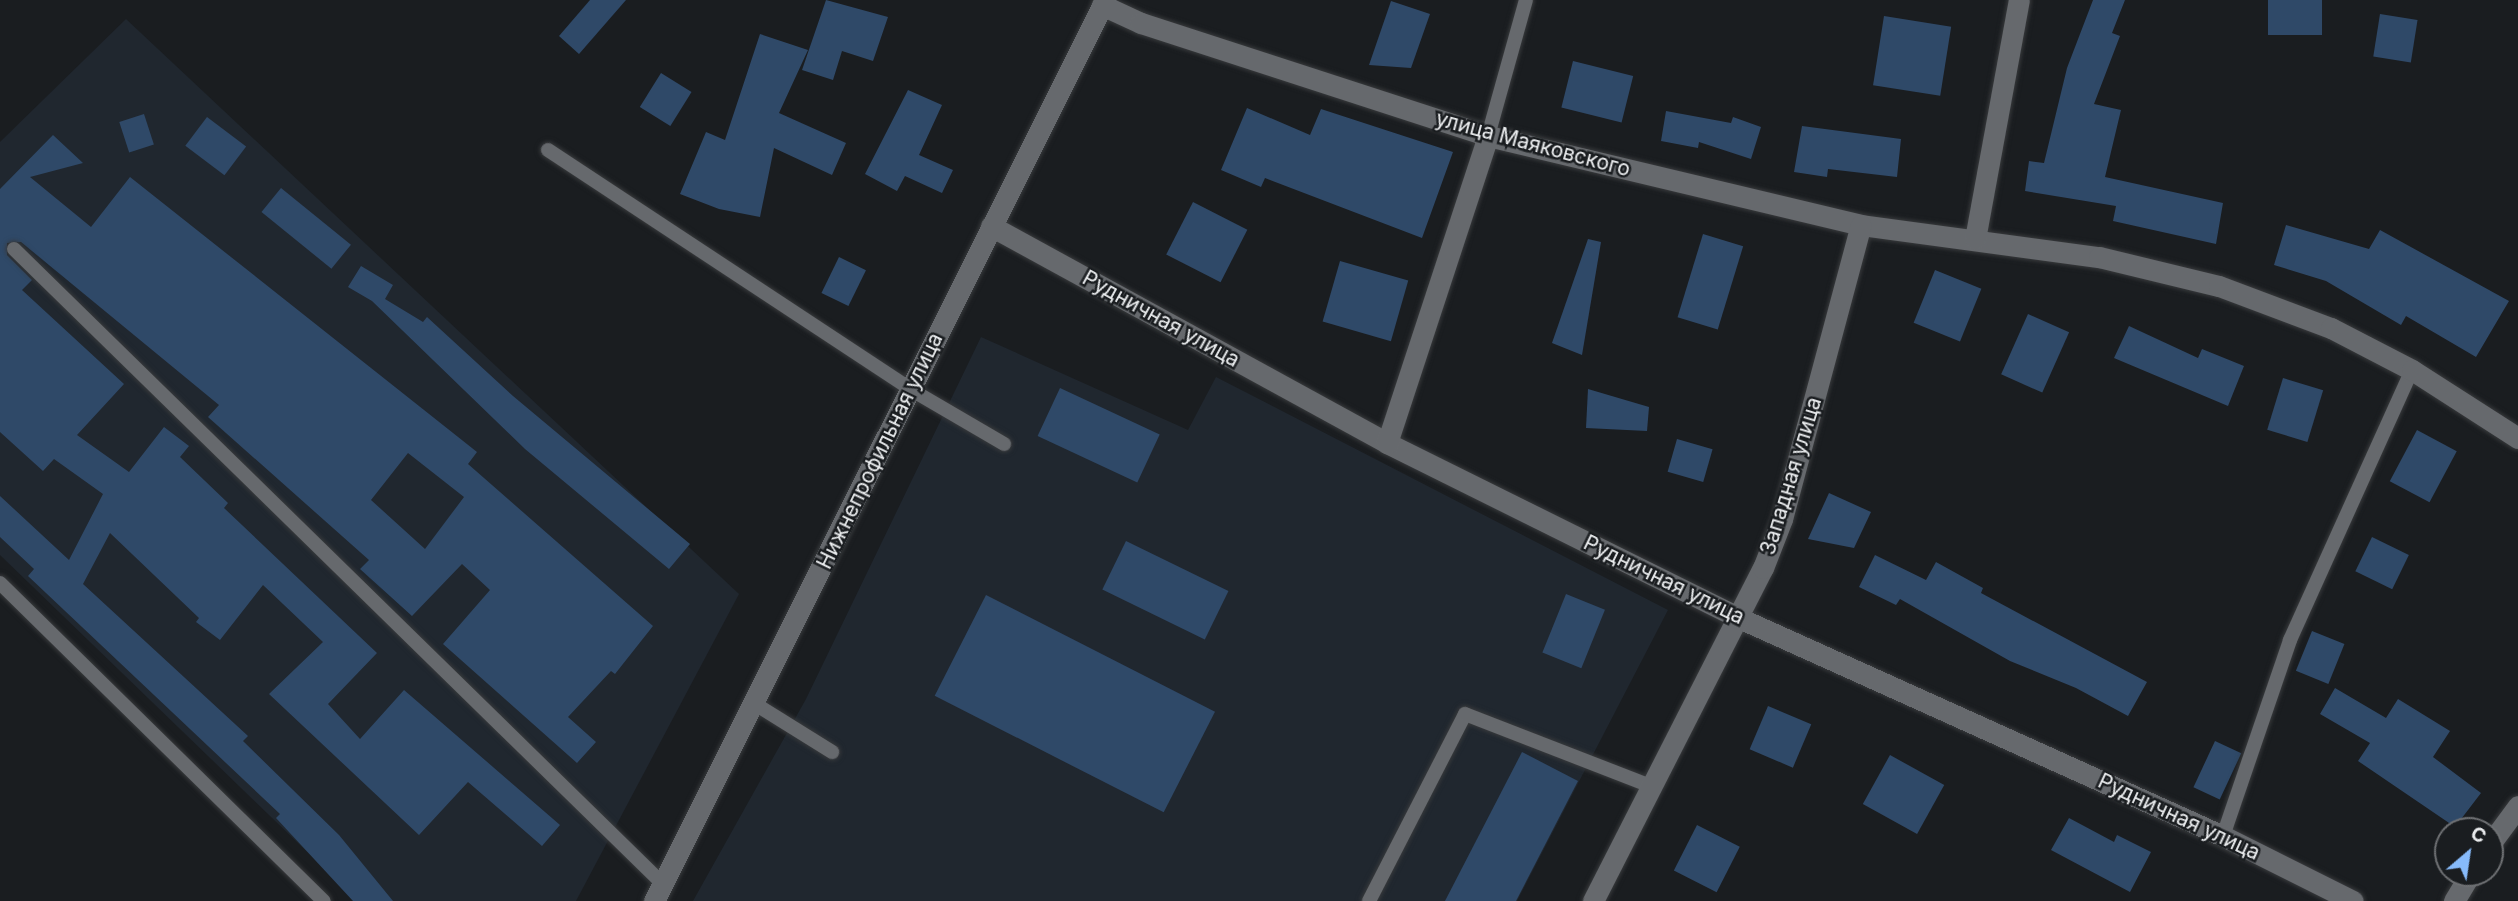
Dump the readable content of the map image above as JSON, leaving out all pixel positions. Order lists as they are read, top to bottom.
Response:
{
  "streets": {
    "street": [
      "улица Маяковского",
      "Рудничная улица",
      "Нижнепрофильная улица",
      "Западная улица"
    ]
  },
  "crossings": [
    ["улица Маяковского", "Нижнепрофильная улица"],
    ["улица Маяковского", "Западная улица"],
    ["Рудничная улица", "Нижнепрофильная улица"],
    ["Рудничная улица", "Западная улица"]
  ],
  "north": "top right"
}
